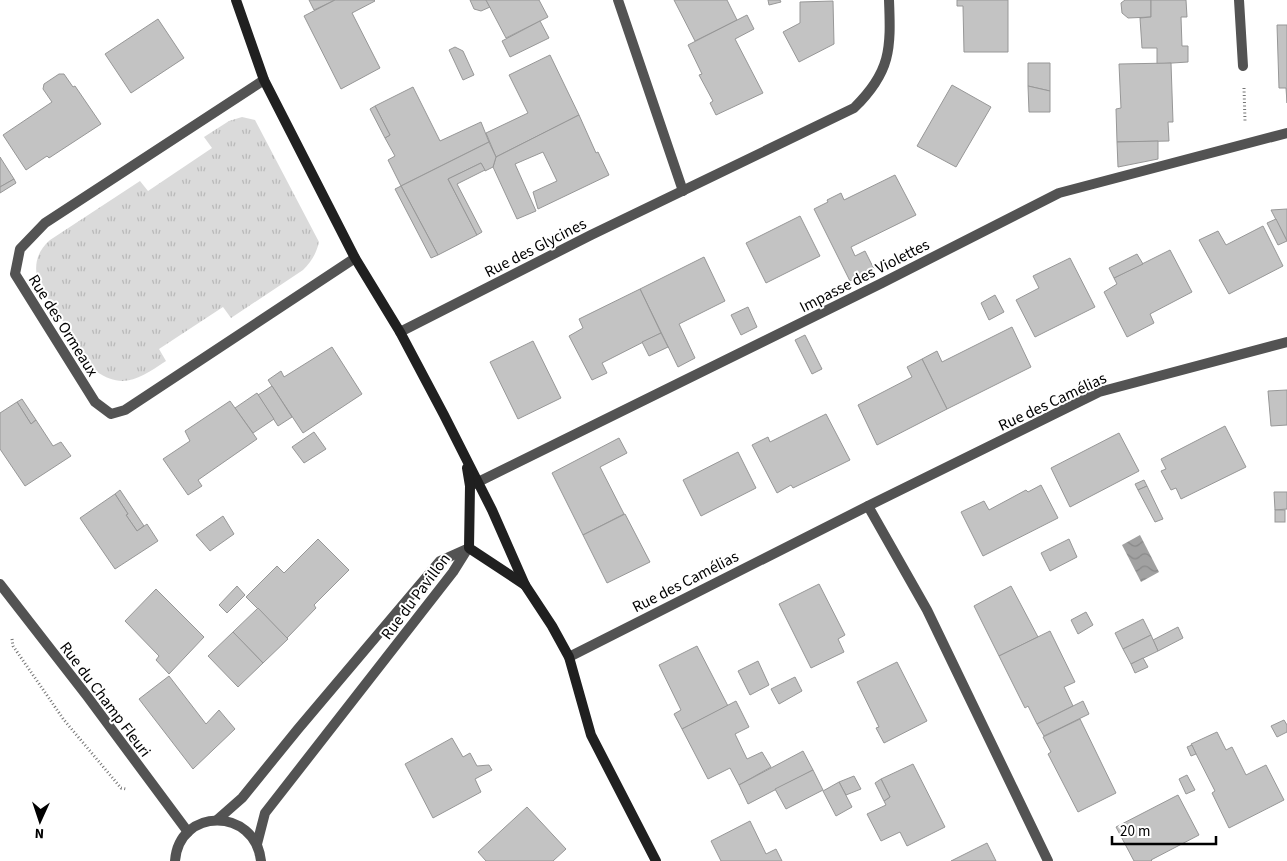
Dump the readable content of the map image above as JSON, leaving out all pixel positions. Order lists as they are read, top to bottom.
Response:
{
  "streets": {
    "street": [
      "Rue des Glycines",
      "Impasse des Violettes",
      "Rue des Ormeaux",
      "Rue des Camélias",
      "Rue du Pavillon",
      "Rue du Champ Fleuri"
    ]
  },
  "scale_bar": "20 m",
  "north": "bottom"
}
